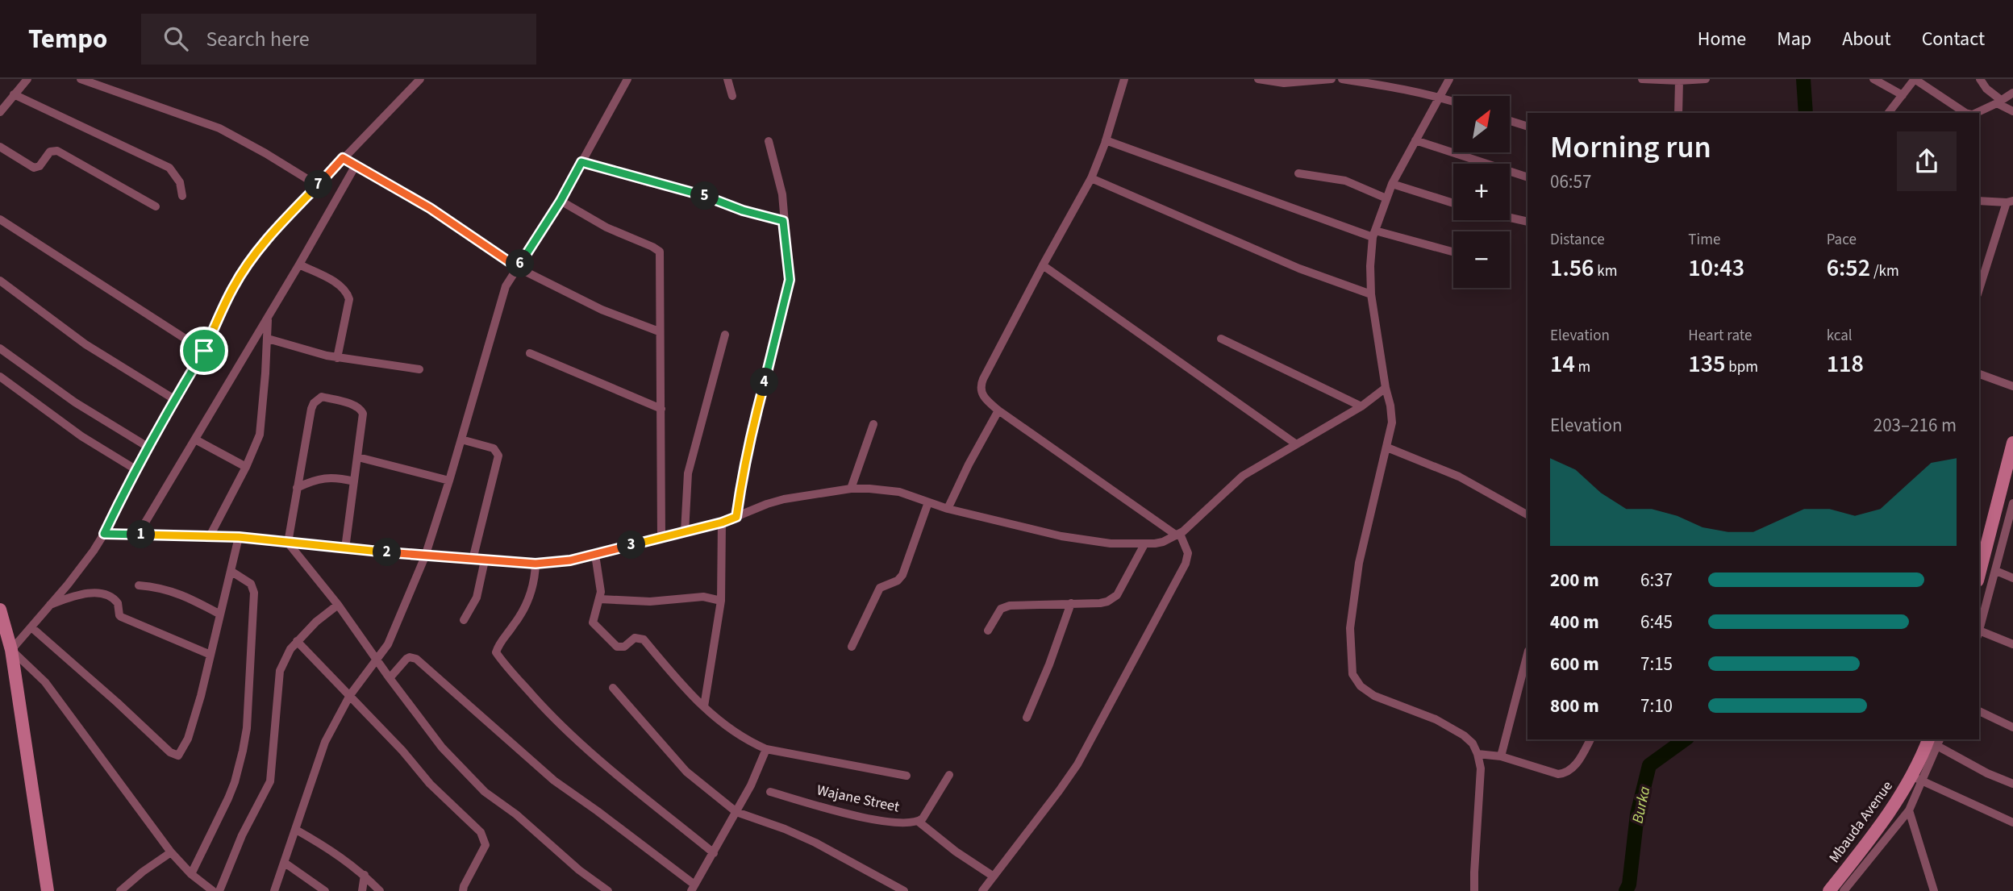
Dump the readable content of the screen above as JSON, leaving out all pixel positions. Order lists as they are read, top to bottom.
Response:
{
  "streets": {
    "street": ["Wajane Street", "Mbauda Avenue"]
  },
  "water": ["Burka"],
  "north": "top right",
  "page": {
    "header": "Tempo",
    "search": "Search here",
    "nav": [
      "Home",
      "Map",
      "About",
      "Contact"
    ],
    "map_buttons": ["+", "−"],
    "heading": ["Morning run", "06:57"],
    "pins": [
      "7",
      "5",
      "6",
      "4",
      "1",
      "3",
      "2"
    ],
    "stats": [
      ["Distance", "1.56 km"],
      ["Time", "10:43"],
      ["Pace", "6:52 /km"],
      ["Elevation", "14 m"],
      ["Heart rate", "135 bpm"],
      ["kcal", "118"]
    ],
    "chart": ["Elevation", "203–216 m"],
    "list": [
      {
        "name": "200 m",
        "note": "6:37"
      },
      {
        "name": "400 m",
        "note": "6:45"
      },
      {
        "name": "600 m",
        "note": "7:15"
      },
      {
        "name": "800 m",
        "note": "7:10"
      }
    ]
  }
}
